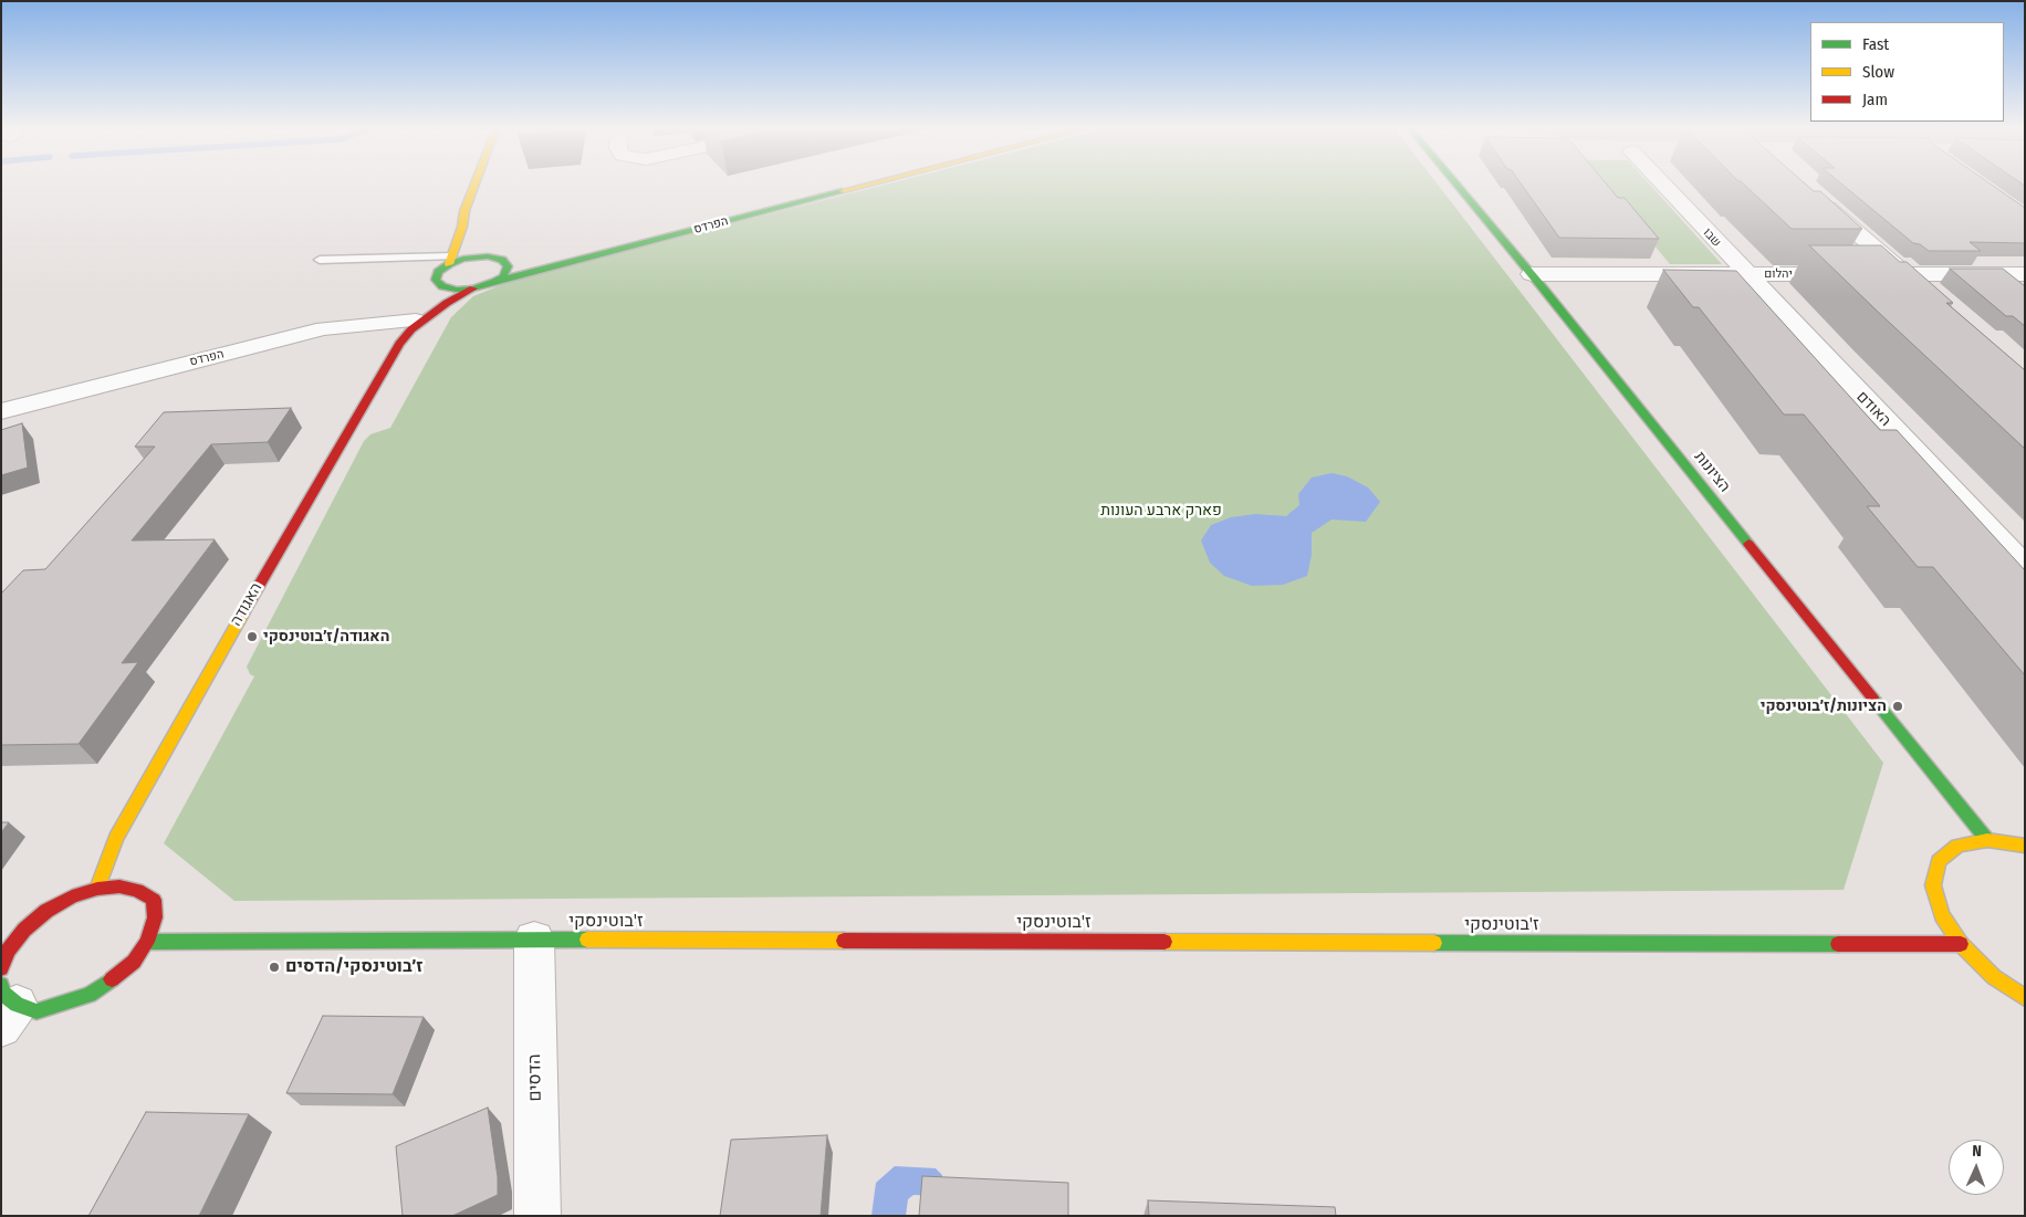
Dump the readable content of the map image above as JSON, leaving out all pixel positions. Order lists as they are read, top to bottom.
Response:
{
  "streets": {
    "street": [
      "הפרדס",
      "שבו",
      "יהלום",
      "האודם",
      "הציונות",
      "האגודה",
      "ז'בוטינסקי",
      "הדסים"
    ]
  },
  "crossings": [
    ["הפרדס", "האגודה"],
    ["שבו", "יהלום"],
    ["שבו", "האודם"],
    ["יהלום", "האודם"],
    ["יהלום", "הציונות"],
    ["ז'בוטינסקי", "הדסים"]
  ],
  "parks": ["פארק ארבע העונות"],
  "places": ["האגודה/ז׳בוטינסקי", "הציונות/ז׳בוטינסקי", "ז׳בוטינסקי/הדסים"],
  "legend": ["Fast", "Slow", "Jam"],
  "north": "top"
}
